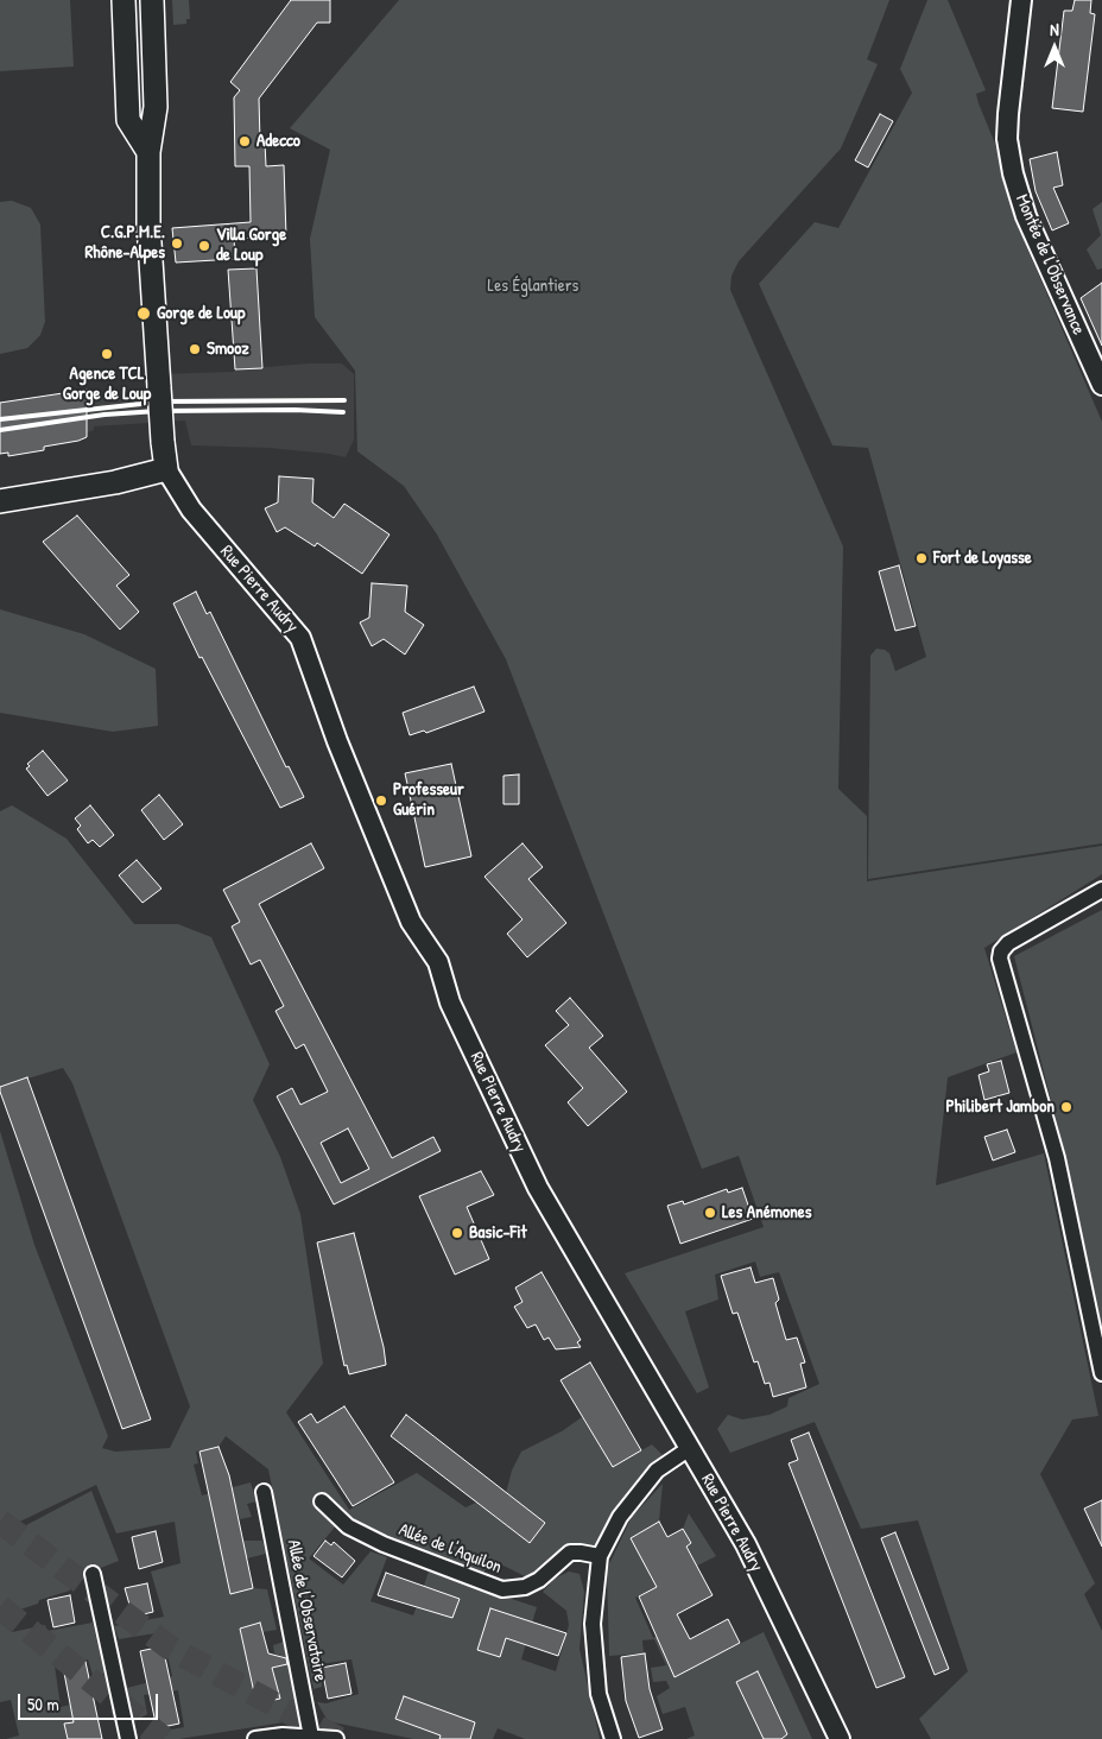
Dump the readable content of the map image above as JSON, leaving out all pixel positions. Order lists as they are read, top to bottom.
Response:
{
  "streets": {
    "street": [
      "Montée de l'Observance",
      "Rue Pierre Audry",
      "Allée de l'Aquilon",
      "Allée de l'Observatoire"
    ]
  },
  "parks": ["Les Églantiers"],
  "places": [
    "Adecco",
    "C.G.P.M.E. Rhône-Alpes",
    "Villa Gorge de Loup",
    "Gorge de Loup",
    "Smooz",
    "Agence TCL Gorge de Loup",
    "Fort de Loyasse",
    "Professeur Guérin",
    "Philibert Jambon",
    "Les Anémones",
    "Basic-Fit"
  ],
  "scale_bar": "50 m",
  "north": "top"
}
